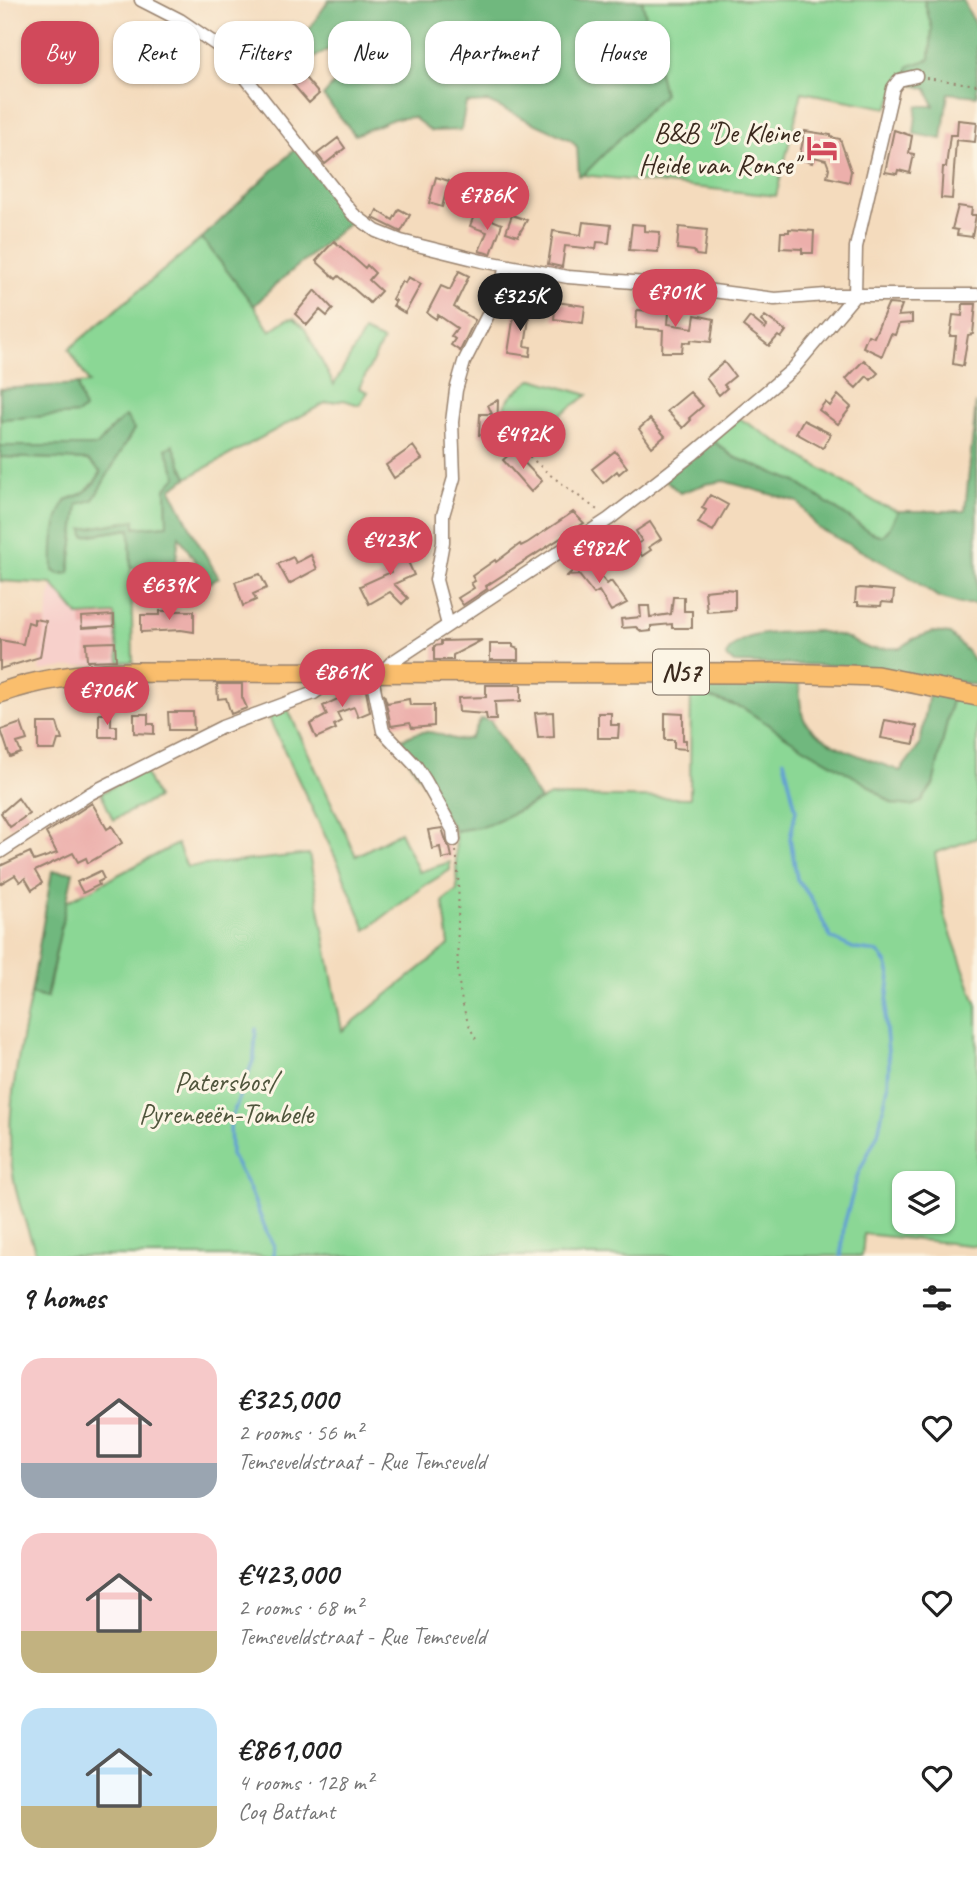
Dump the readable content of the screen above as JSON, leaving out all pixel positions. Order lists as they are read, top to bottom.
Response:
{
  "streets": {
    "main road": ["N57"]
  },
  "parks": ["Patersbos/ Pyreneeën-Tombele"],
  "places": {
    "hotel": ["B&B \"De Kleine Heide van Ronse\""]
  },
  "page": {
    "chip": [
      "Buy",
      "Rent",
      "Filters",
      "New",
      "Apartment",
      "House"
    ],
    "price": [
      "€786K",
      "€701K",
      "€325K",
      "€492K",
      "€423K",
      "€982K",
      "€639K",
      "€861K",
      "€706K"
    ],
    "heading": "9 homes",
    "list": [
      {
        "name": "€325,000",
        "note": "2 rooms · 56 m² · Temseveldstraat - Rue Temseveld"
      },
      {
        "name": "€423,000",
        "note": "2 rooms · 68 m² · Temseveldstraat - Rue Temseveld"
      },
      {
        "name": "€861,000",
        "note": "4 rooms · 128 m² · Coq Battant"
      }
    ]
  }
}
